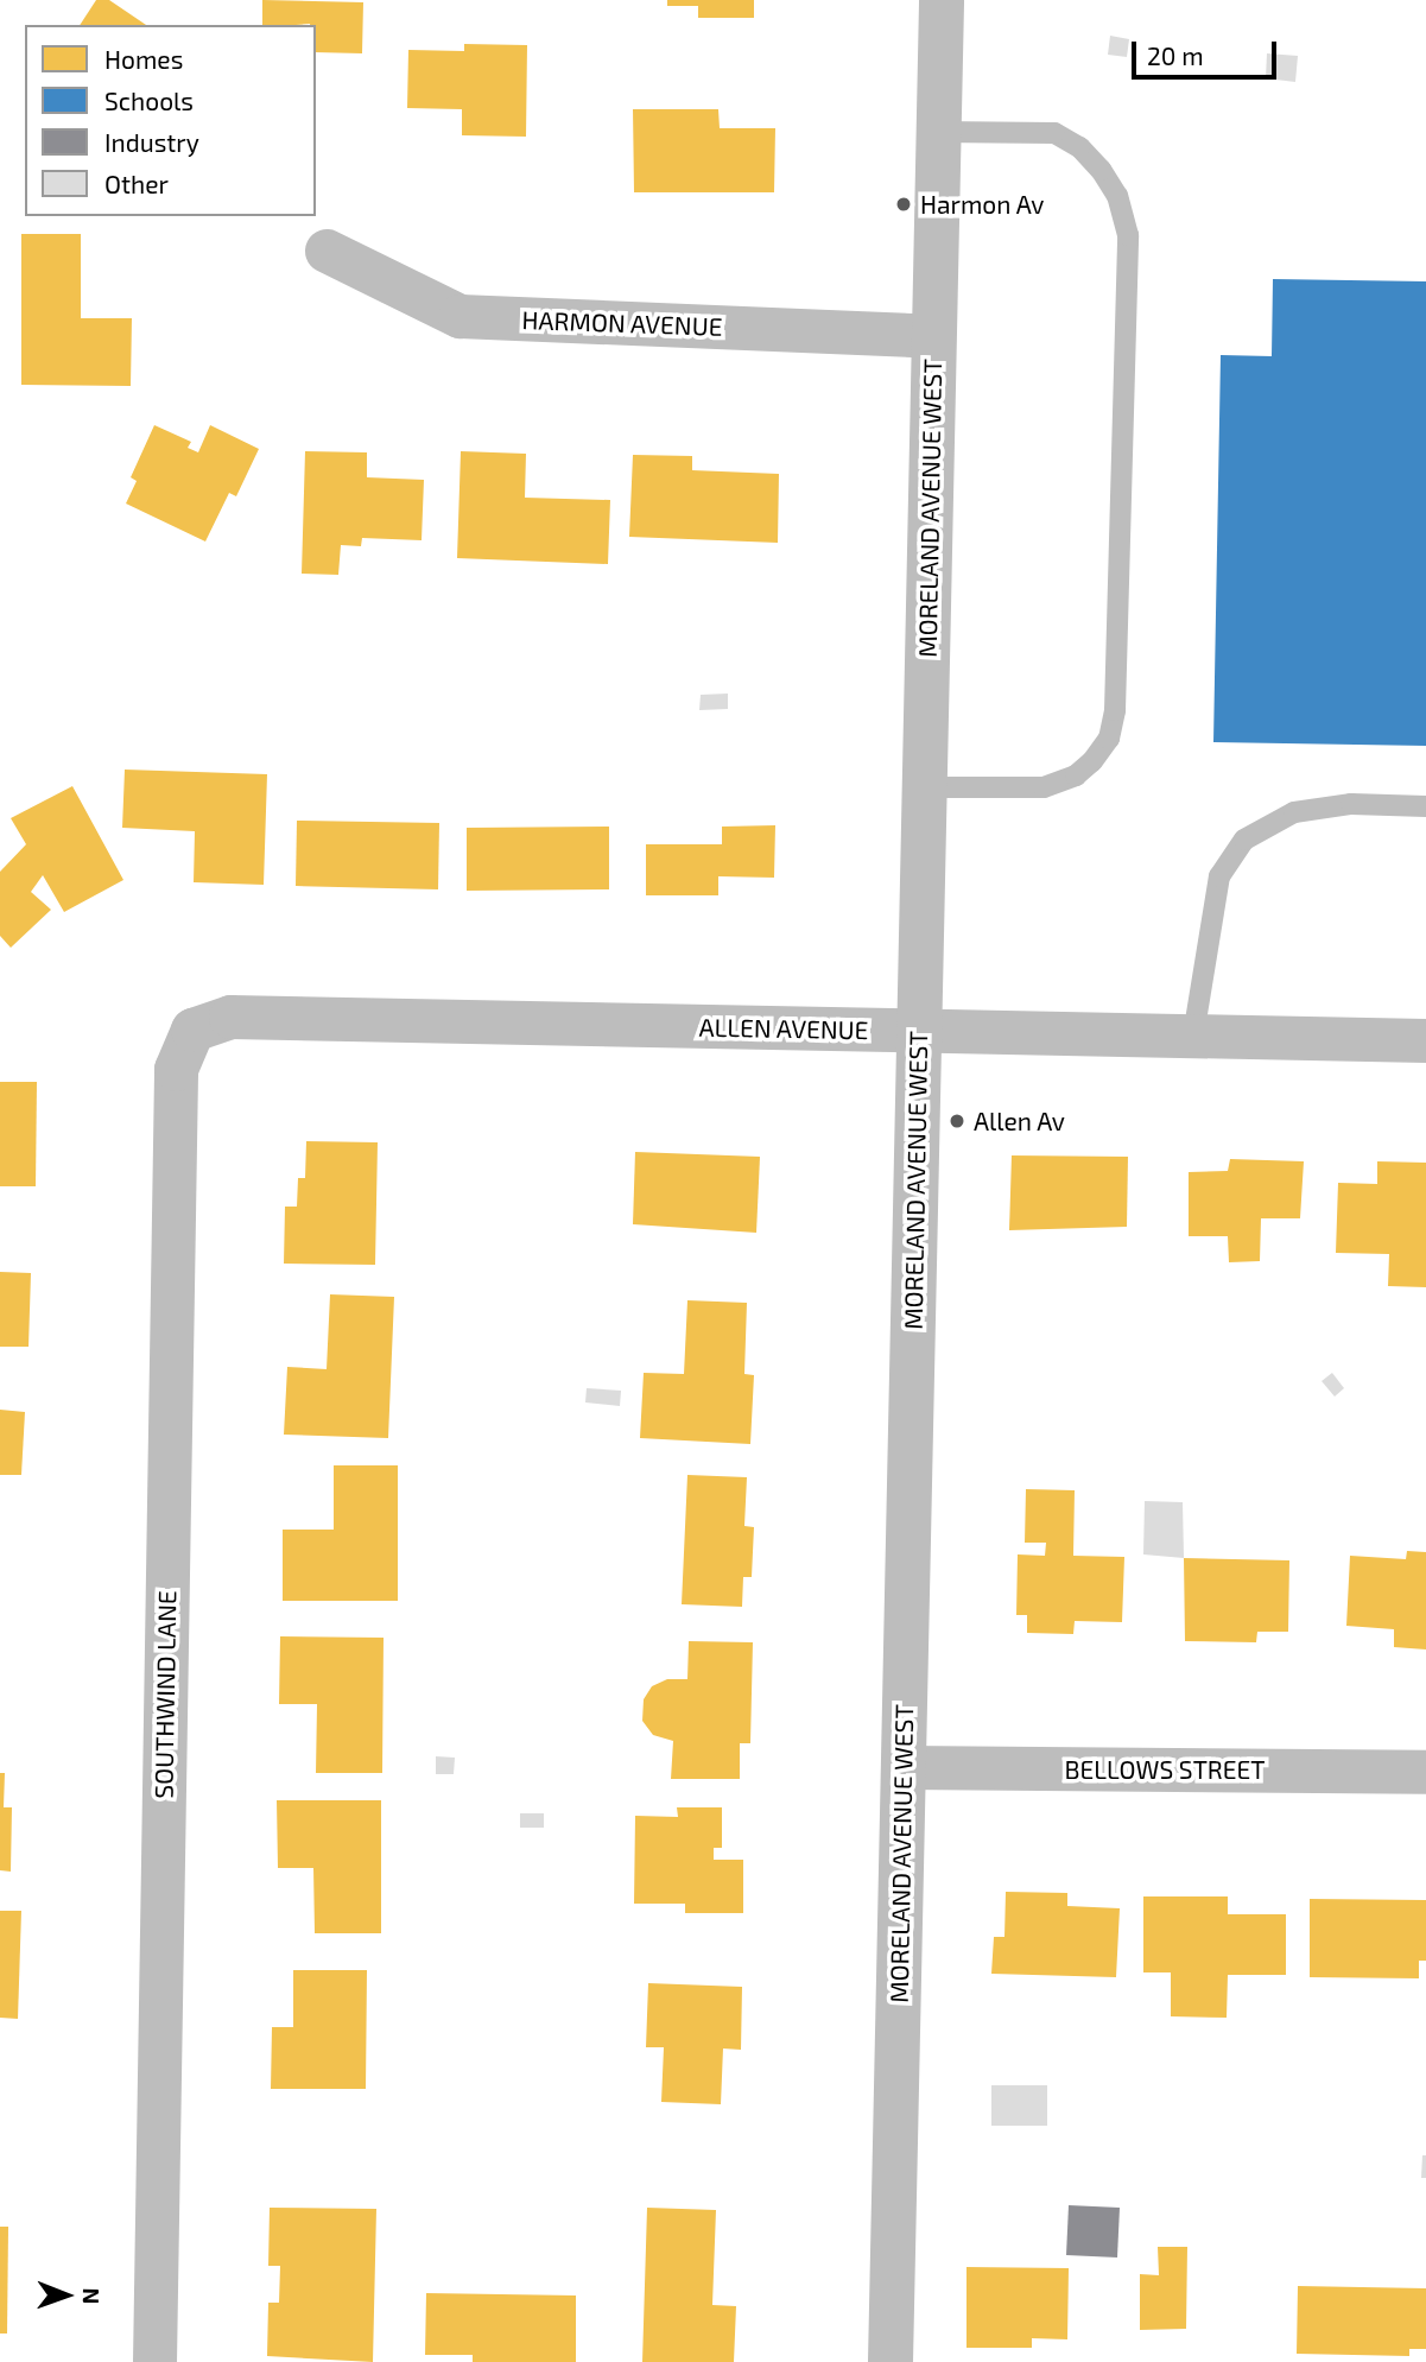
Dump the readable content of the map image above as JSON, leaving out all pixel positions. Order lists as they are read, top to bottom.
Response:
{
  "streets": {
    "street": [
      "HARMON AVENUE",
      "MORELAND AVENUE WEST",
      "ALLEN AVENUE",
      "SOUTHWIND LANE",
      "BELLOWS STREET"
    ]
  },
  "crossings": [
    ["HARMON AVENUE", "MORELAND AVENUE WEST"],
    ["MORELAND AVENUE WEST", "ALLEN AVENUE"],
    ["MORELAND AVENUE WEST", "BELLOWS STREET"],
    ["ALLEN AVENUE", "SOUTHWIND LANE"]
  ],
  "places": ["Harmon Av", "Allen Av"],
  "legend": [
    "Homes",
    "Schools",
    "Industry",
    "Other"
  ],
  "scale_bar": "20 m",
  "north": "right"
}
